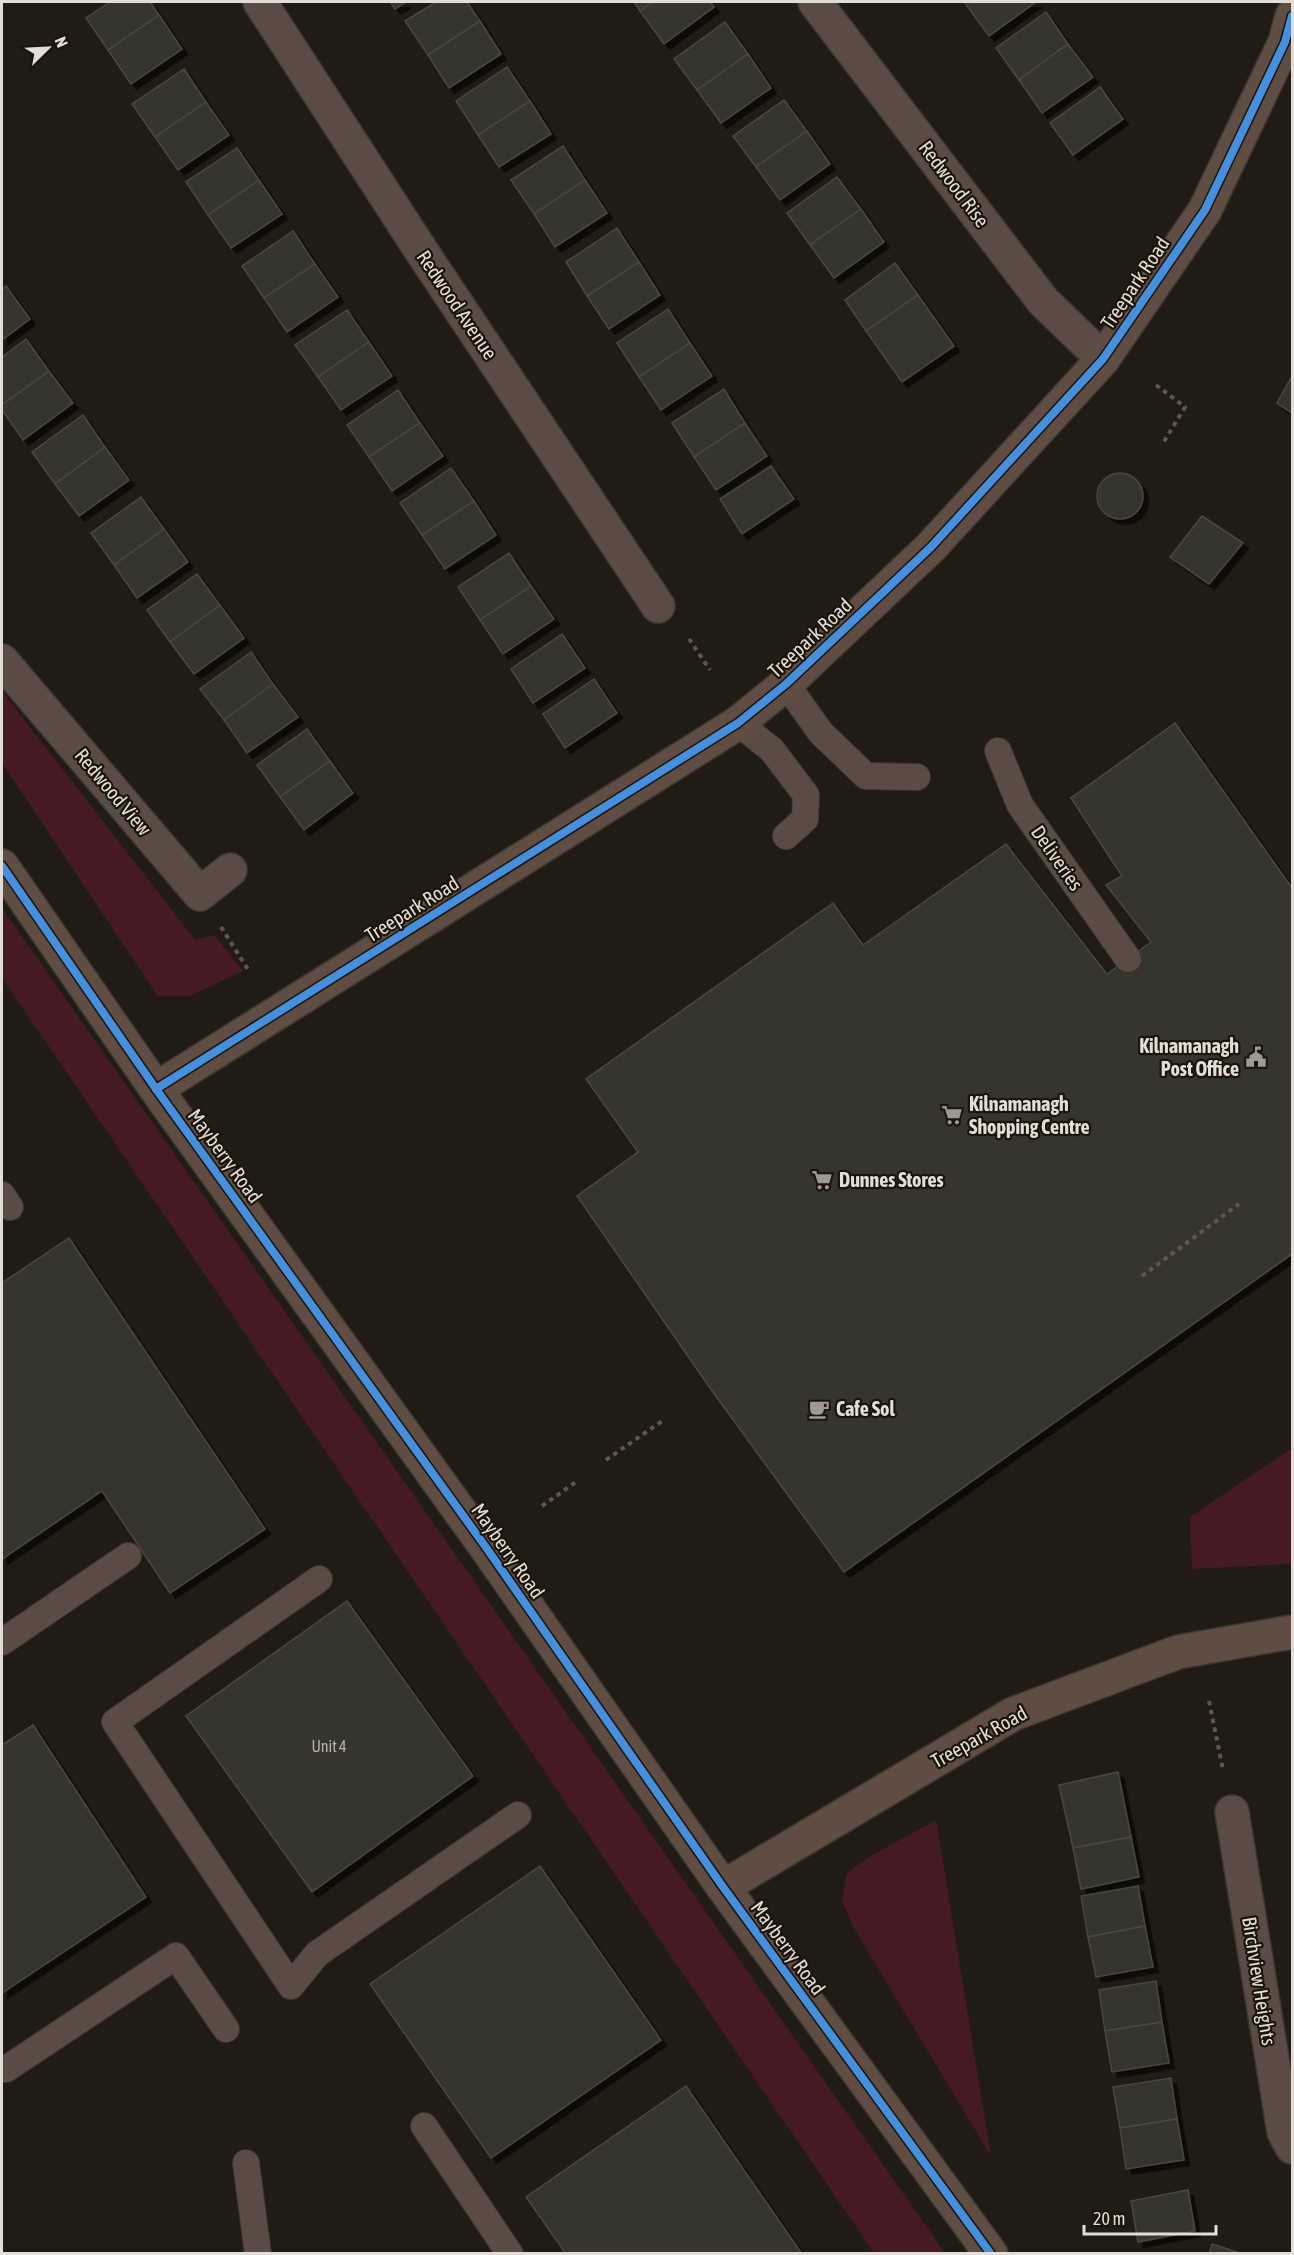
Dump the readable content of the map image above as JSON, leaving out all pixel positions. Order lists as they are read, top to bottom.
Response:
{
  "streets": {
    "street": [
      "Redwood Rise",
      "Treepark Road",
      "Redwood Avenue",
      "Redwood View",
      "Mayberry Road",
      "Birchview Heights"
    ],
    "lane": ["Deliveries"]
  },
  "crossings": [
    ["Redwood Rise", "Treepark Road"],
    ["Treepark Road", "Mayberry Road"]
  ],
  "places": {
    "public building": ["Kilnamanagh Post Office"],
    "supermarket": ["Kilnamanagh Shopping Centre", "Dunnes Stores"],
    "cafe": ["Cafe Sol"]
  },
  "house_numbers": ["Unit 4"],
  "scale_bar": "20 m",
  "north": "top right"
}
